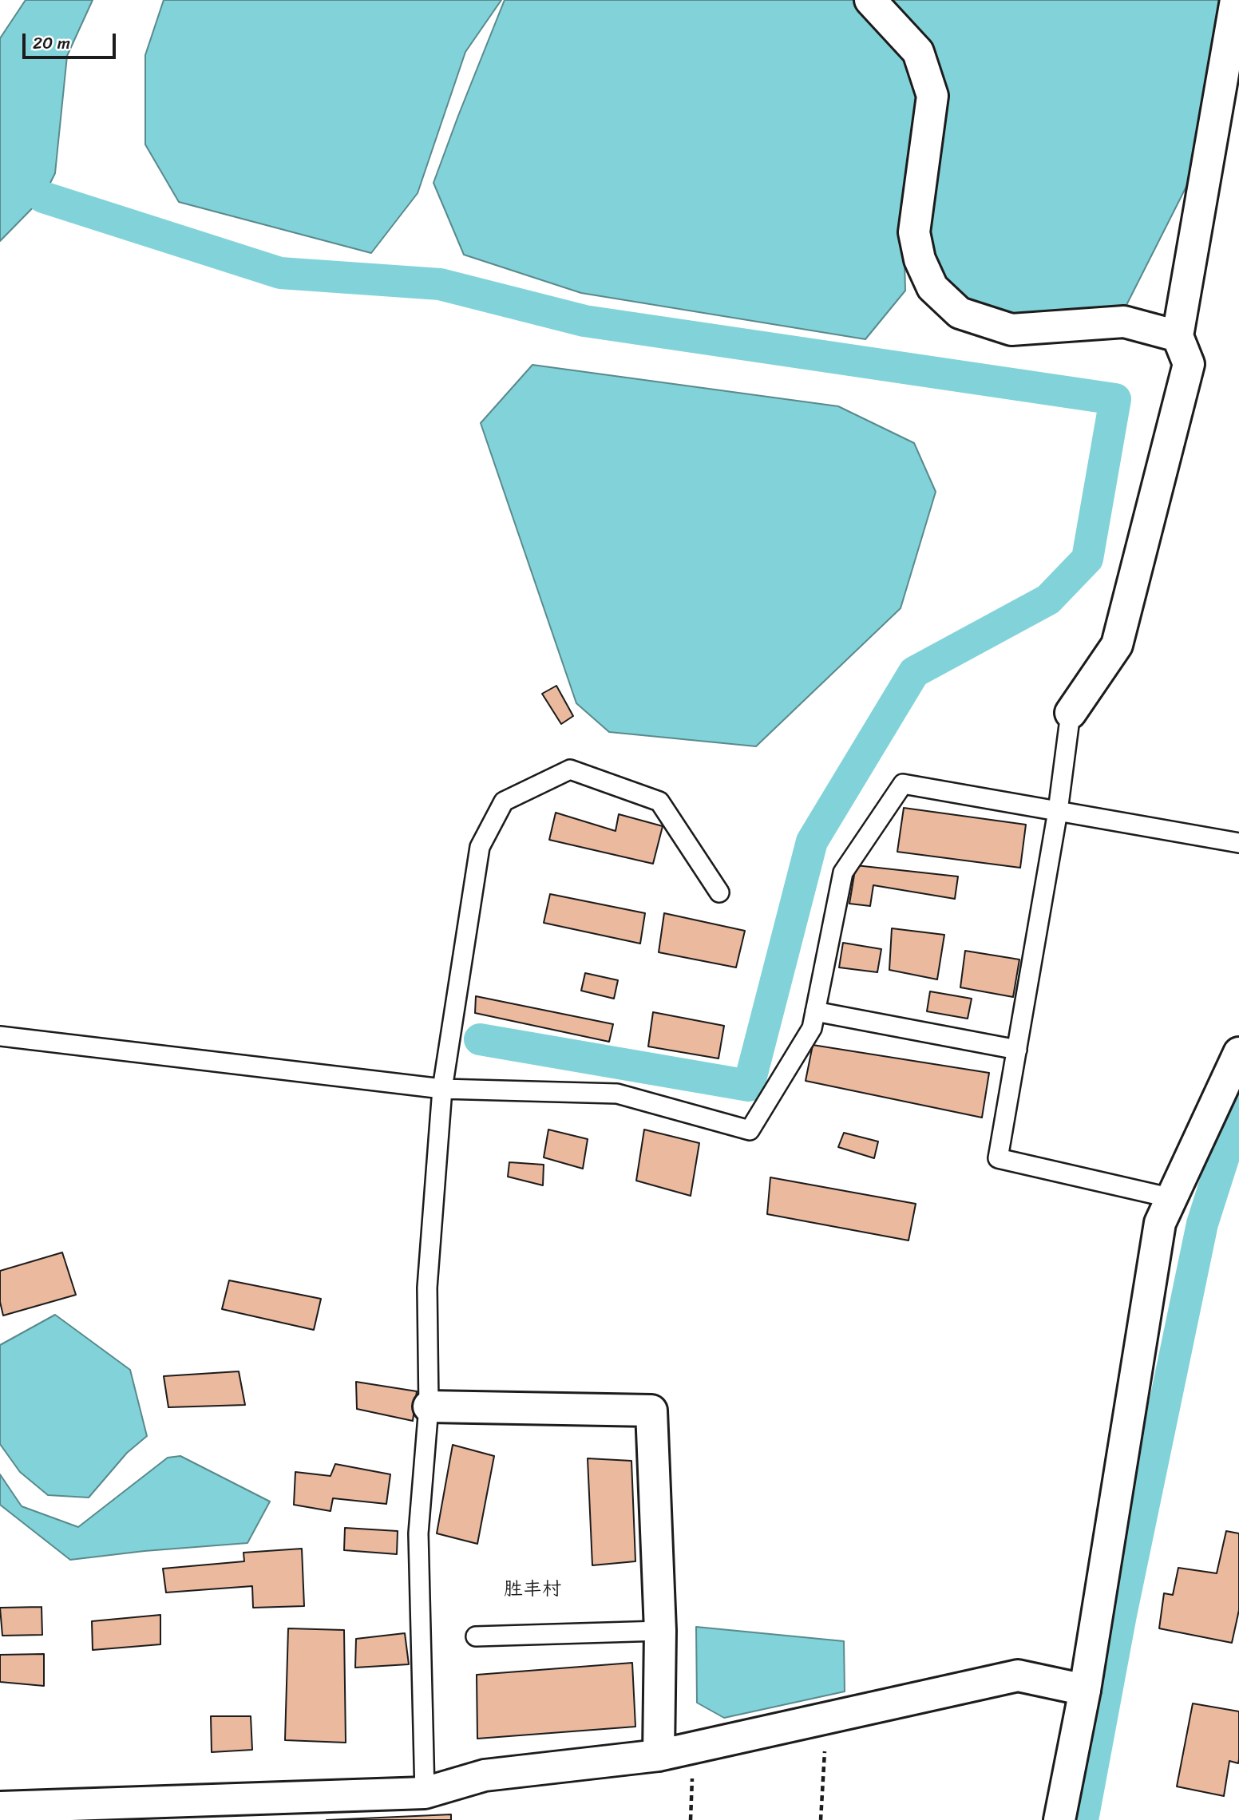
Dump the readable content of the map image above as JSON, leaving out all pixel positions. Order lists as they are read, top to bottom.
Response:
{
  "districts": ["胜丰村"],
  "scale_bar": "20 m"
}
